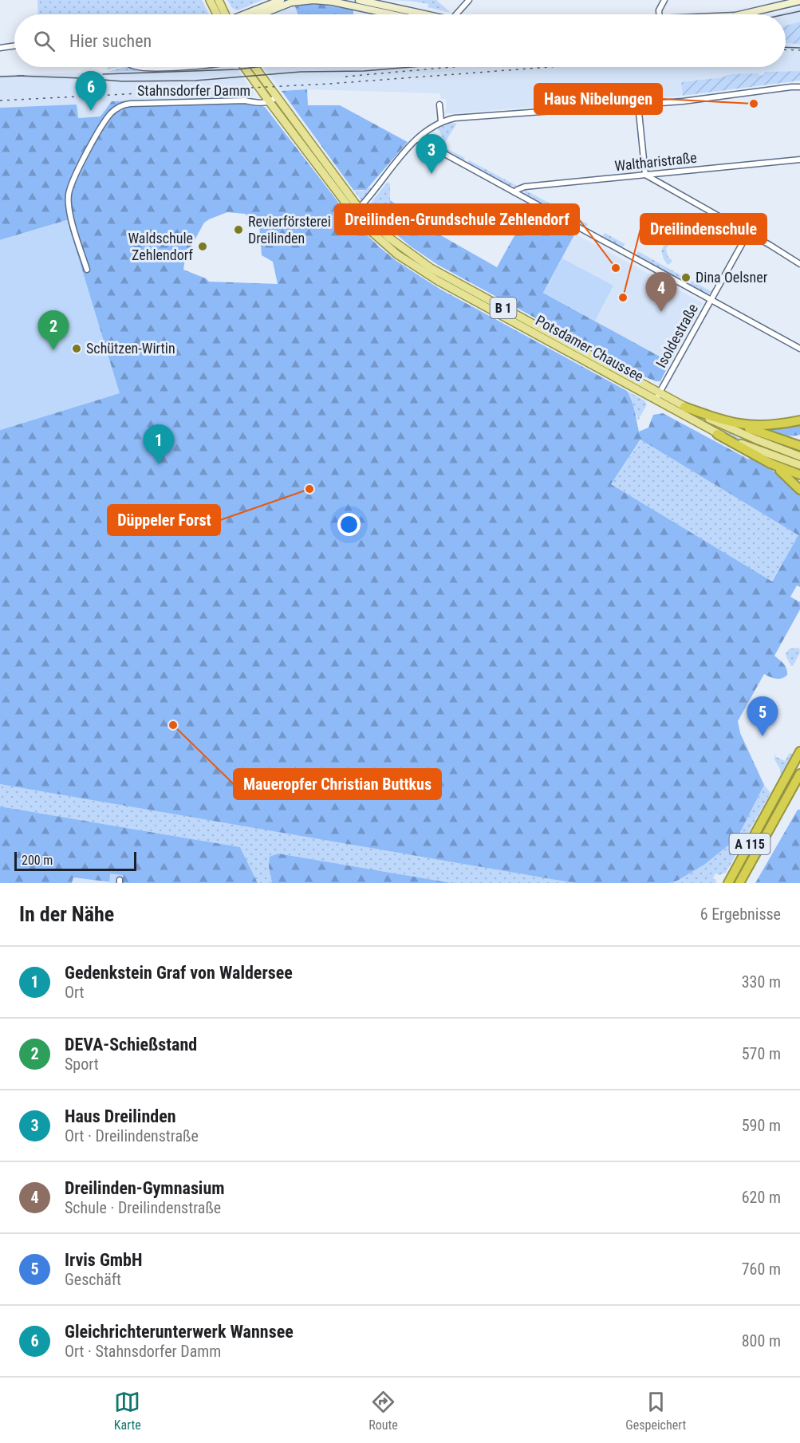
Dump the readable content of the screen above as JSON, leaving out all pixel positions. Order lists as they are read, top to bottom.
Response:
{
  "streets": {
    "highway": ["A 115"],
    "main road": ["B 1", "Potsdamer Chaussee"],
    "street": ["Stahnsdorfer Damm", "Waltharistraße", "Isoldestraße"]
  },
  "crossings": [
    ["Stahnsdorfer Damm", "B 1"],
    ["Stahnsdorfer Damm", "Potsdamer Chaussee"],
    ["B 1", "Potsdamer Chaussee"],
    ["Isoldestraße", "Potsdamer Chaussee"]
  ],
  "places": [
    "Haus Nibelungen",
    "Revierförsterei Dreilinden",
    "Waldschule Zehlendorf",
    "Dreilinden-Grundschule Zehlendorf",
    "Dina Oelsner",
    "Dreilindenschule",
    "Schützen-Wirtin",
    "Düppeler Forst",
    "Maueropfer Christian Buttkus"
  ],
  "scale_bar": "200 m",
  "page": {
    "search": "Hier suchen",
    "pins": [
      "6",
      "3",
      "4",
      "2",
      "1",
      "5"
    ],
    "scale": "200 m",
    "heading": ["In der Nähe", "6 Ergebnisse"],
    "list": [
      {
        "mark": "1",
        "name": "Gedenkstein Graf von Waldersee",
        "note": "Ort",
        "value": "330 m"
      },
      {
        "mark": "2",
        "name": "DEVA-Schießstand",
        "note": "Sport",
        "value": "570 m"
      },
      {
        "mark": "3",
        "name": "Haus Dreilinden",
        "note": "Ort · Dreilindenstraße",
        "value": "590 m"
      },
      {
        "mark": "4",
        "name": "Dreilinden-Gymnasium",
        "note": "Schule · Dreilindenstraße",
        "value": "620 m"
      },
      {
        "mark": "5",
        "name": "Irvis GmbH",
        "note": "Geschäft",
        "value": "760 m"
      },
      {
        "mark": "6",
        "name": "Gleichrichterunterwerk Wannsee",
        "note": "Ort · Stahnsdorfer Damm",
        "value": "800 m"
      }
    ],
    "nav": ["Karte", "Route", "Gespeichert"]
  }
}
